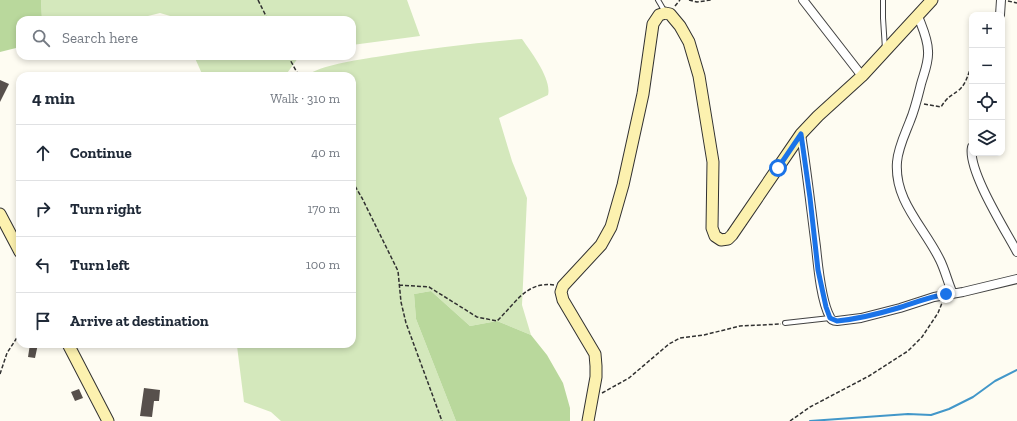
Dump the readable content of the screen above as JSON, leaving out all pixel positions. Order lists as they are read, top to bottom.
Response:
{
  "page": {
    "map_buttons": ["+", "−"],
    "search": "Search here",
    "heading": ["4 min", "Walk · 310 m"],
    "list": [
      ["Continue", "40 m"],
      ["Turn right", "170 m"],
      ["Turn left", "100 m"],
      "Arrive at destination"
    ]
  }
}
